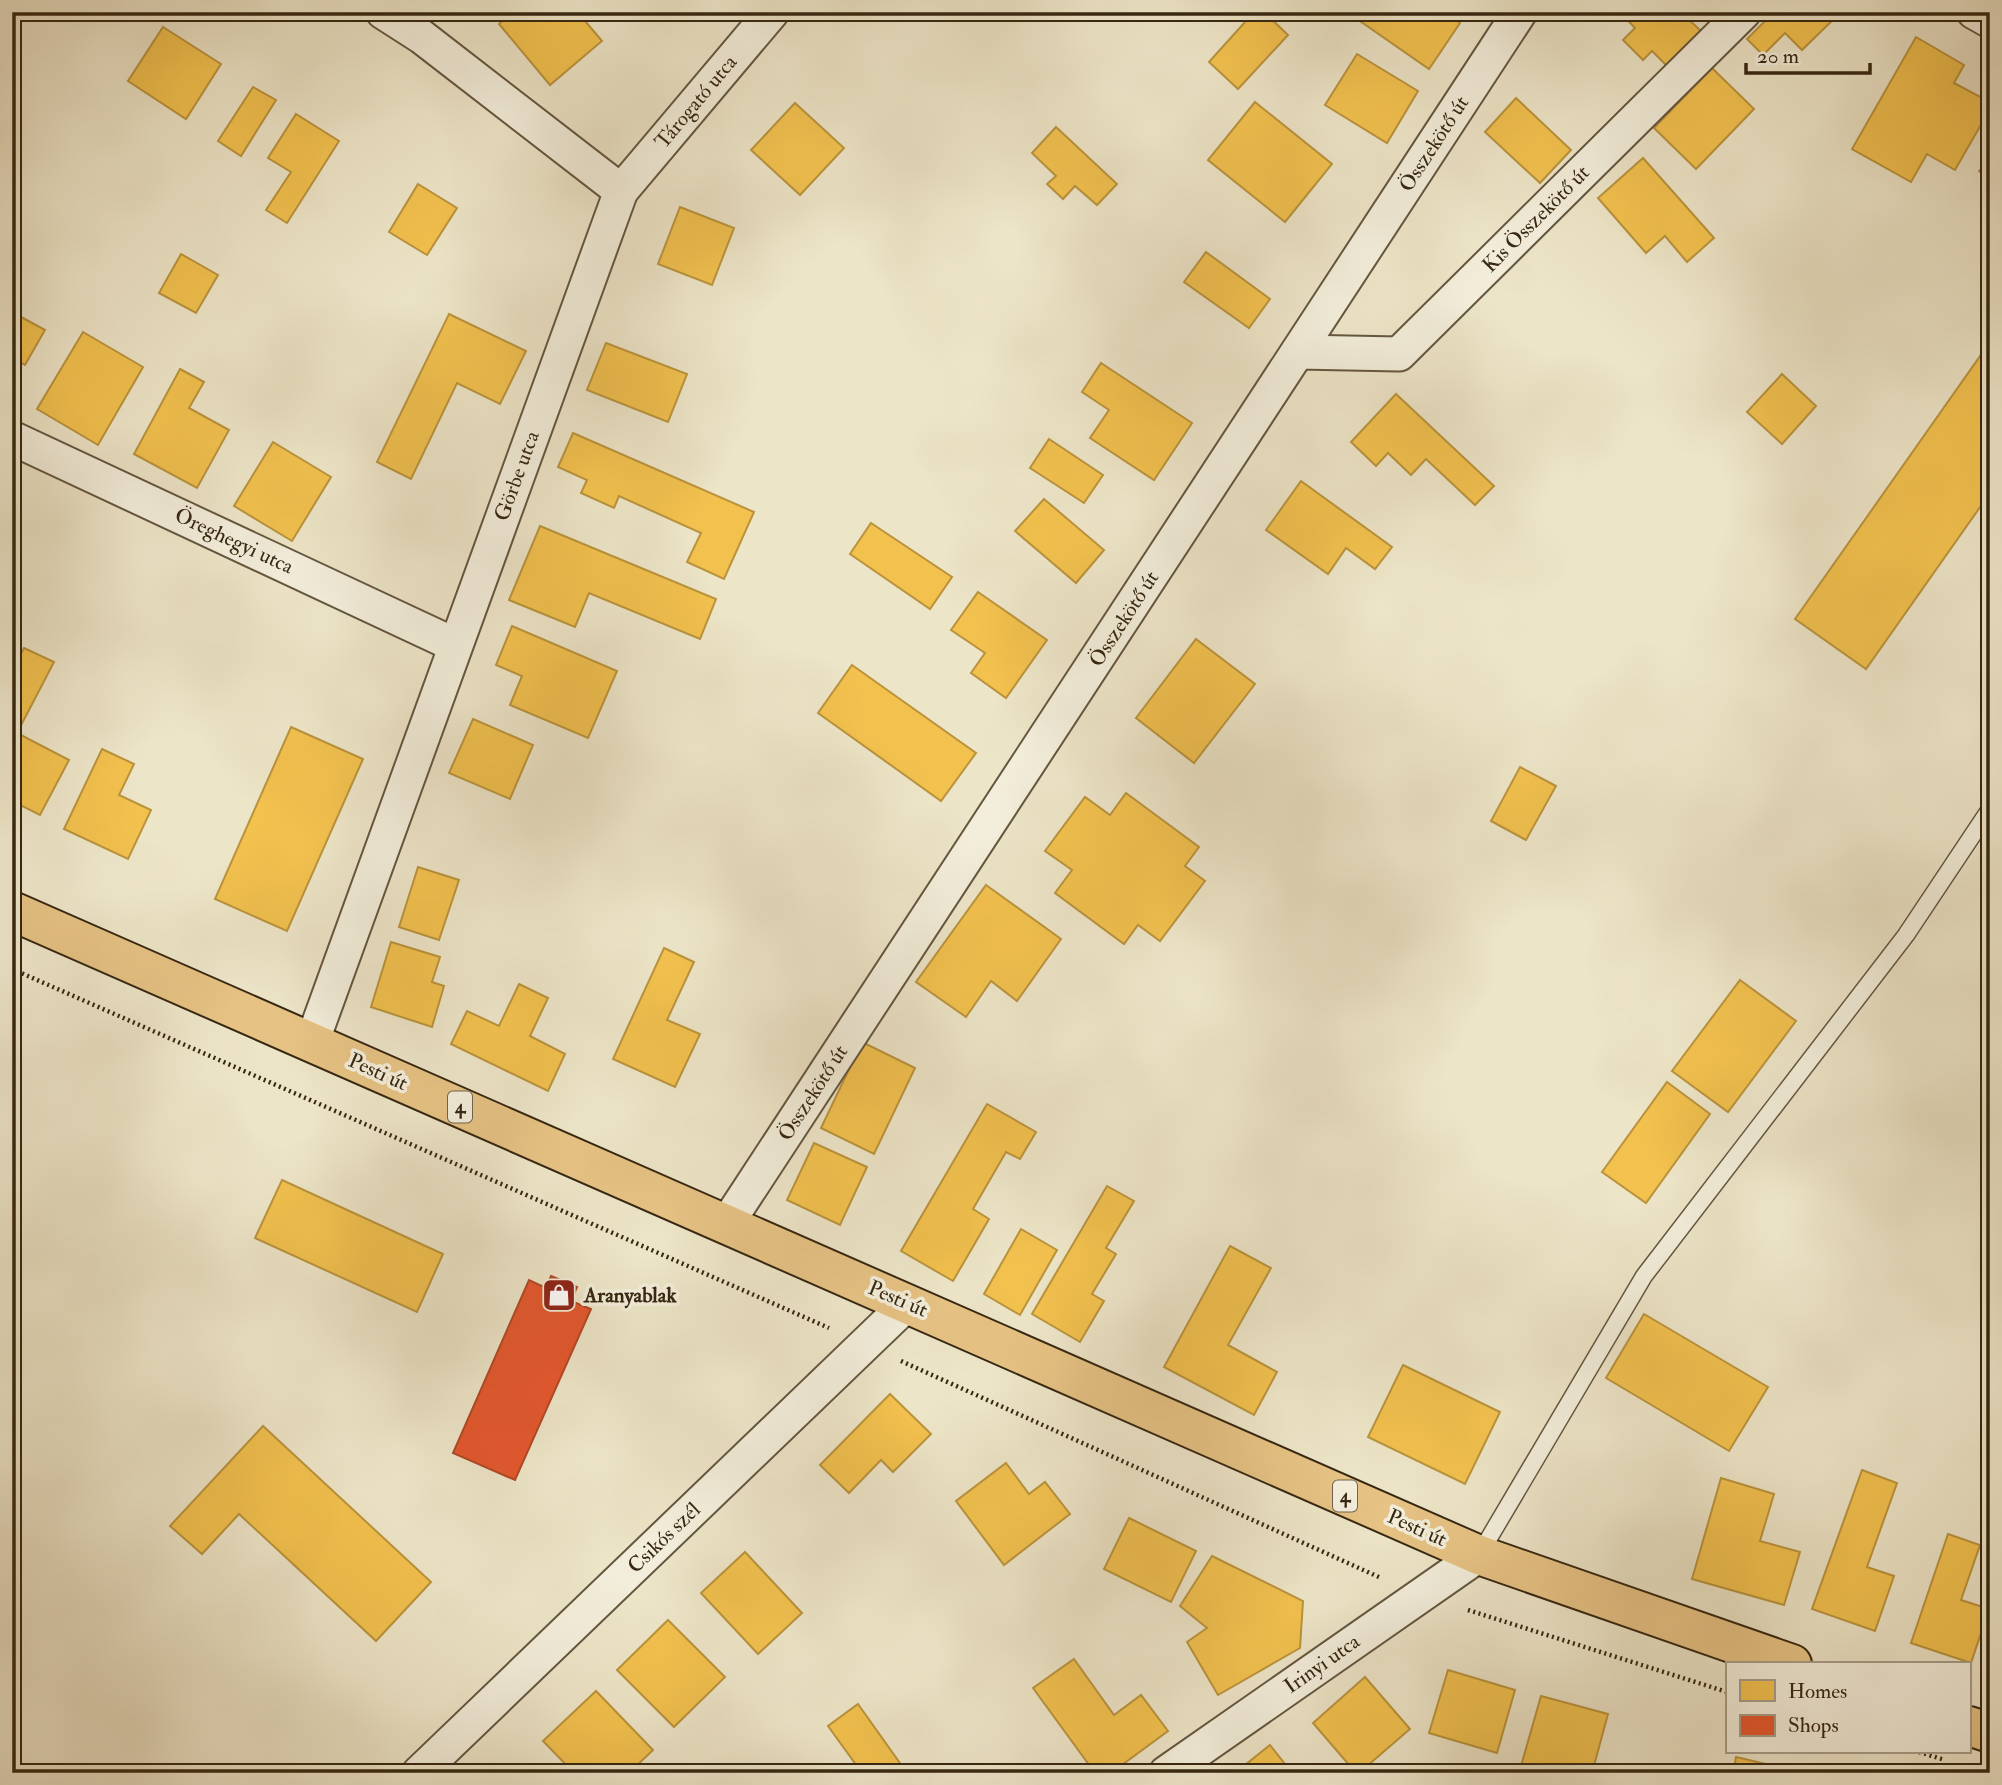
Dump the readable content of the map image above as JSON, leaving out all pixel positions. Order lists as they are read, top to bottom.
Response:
{
  "streets": {
    "main road": ["Pesti út", "4"],
    "street": [
      "Tárogató utca",
      "Összekötő út",
      "Kis Összekötő út",
      "Görbe utca",
      "Öreghegyi utca",
      "Csikós szél",
      "Irinyi utca"
    ]
  },
  "crossings": [
    ["Tárogató utca", "Görbe utca"],
    ["Összekötő út", "Kis Összekötő út"],
    ["Összekötő út", "Pesti út"],
    ["Görbe utca", "Öreghegyi utca"],
    ["Görbe utca", "Pesti út"],
    ["Pesti út", "Csikós szél"],
    ["Pesti út", "Irinyi utca"]
  ],
  "places": {
    "shop": ["Aranyablak"]
  },
  "legend": ["Homes", "Shops"],
  "scale_bar": "20 m"
}
